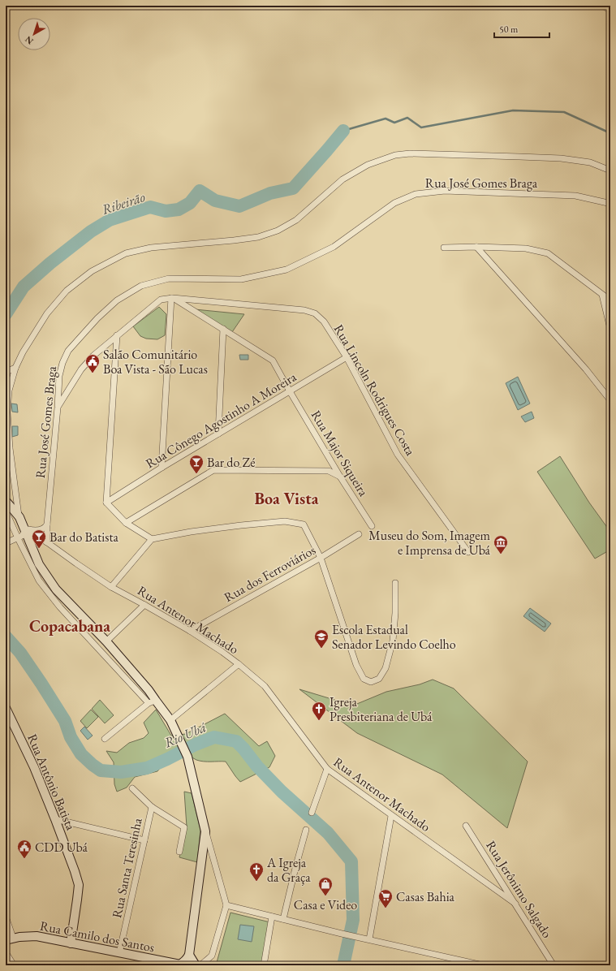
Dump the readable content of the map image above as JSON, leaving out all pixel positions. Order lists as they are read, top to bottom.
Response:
{
  "streets": {
    "main road": ["Rua Antônio Batista", "Rua Camilo dos Santos"],
    "street": [
      "Rua José Gomes Braga",
      "Rua Lincoln Rodrigues Costa",
      "Rua Cônego Agostinho A Moreira",
      "Rua Major Siqueira",
      "Rua dos Ferroviários",
      "Rua Antenor Machado",
      "Rua Santa Teresinha",
      "Rua Jerônimo Salgado"
    ]
  },
  "crossings": [
    ["Rua José Gomes Braga", "Rua Lincoln Rodrigues Costa"],
    ["Rua José Gomes Braga", "Rua Antenor Machado"],
    ["Rua Lincoln Rodrigues Costa", "Rua Cônego Agostinho A Moreira"],
    ["Rua Lincoln Rodrigues Costa", "Rua Major Siqueira"],
    ["Rua Cônego Agostinho A Moreira", "Rua Major Siqueira"],
    ["Rua dos Ferroviários", "Rua Antenor Machado"],
    ["Rua Antenor Machado", "Rua Jerônimo Salgado"],
    ["Rua Antônio Batista", "Rua Camilo dos Santos"],
    ["Rua Santa Teresinha", "Rua Camilo dos Santos"]
  ],
  "districts": ["Boa Vista", "Copacabana"],
  "water": ["Ribeirão", "Rio Ubá"],
  "places": {
    "public building": ["Salão Comunitário Boa Vista - São Lucas", "CDD Ubá"],
    "bar": ["Bar do Zé", "Bar do Batista"],
    "museum": ["Museu do Som, Imagem e Imprensa de Ubá"],
    "school or university": ["Escola Estadual Senador Levindo Coelho"],
    "church": ["Igreja Presbiteriana de Ubá", "A Igreja da Graça"],
    "shop": ["Casa e Video"],
    "supermarket": ["Casas Bahia"]
  },
  "scale_bar": "50 m",
  "north": "bottom left"
}
